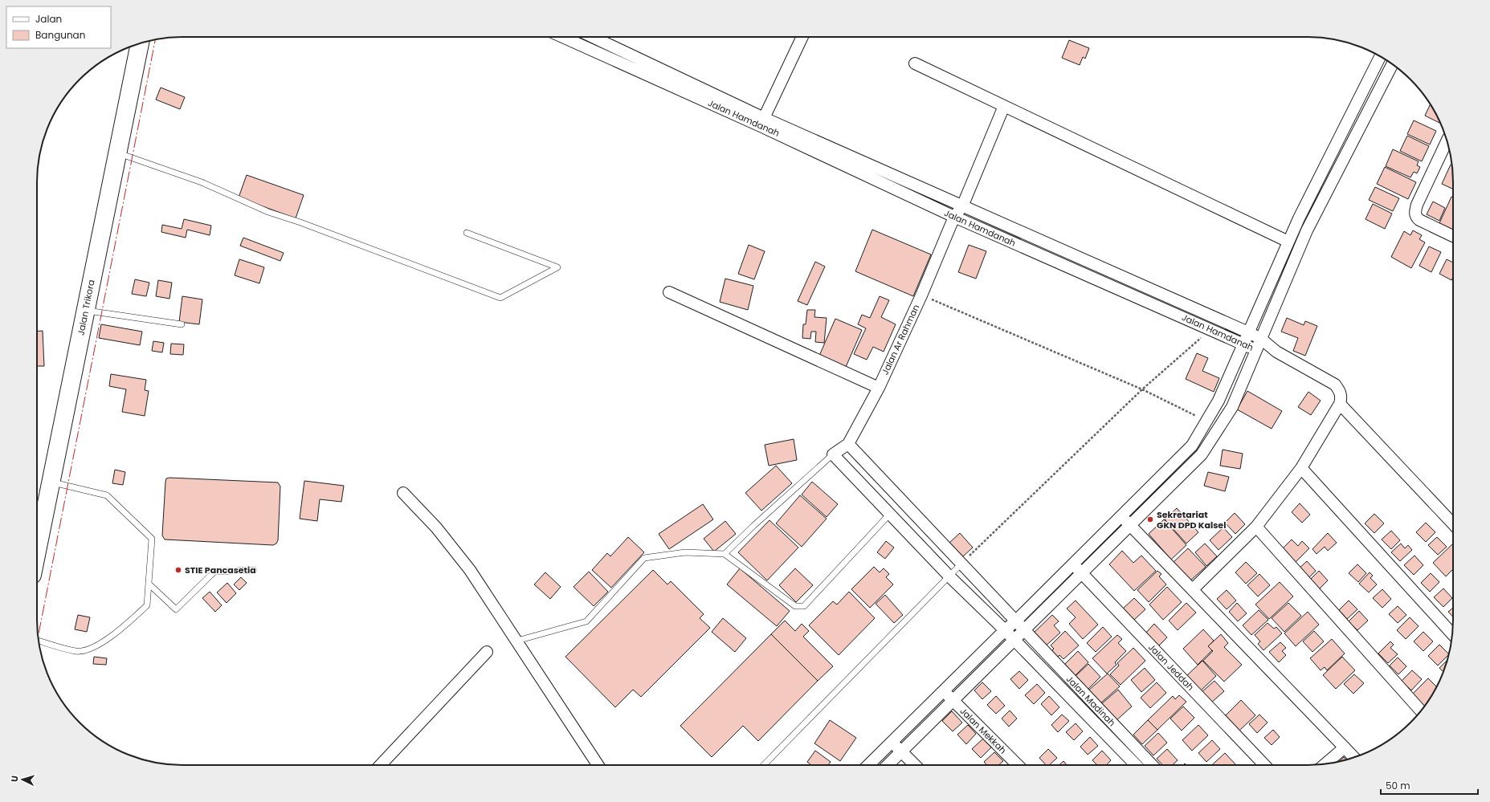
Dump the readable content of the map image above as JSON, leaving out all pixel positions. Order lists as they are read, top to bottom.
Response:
{
  "streets": {
    "main road": ["Jalan Trikora"],
    "street": [
      "Jalan Hamdanah",
      "Jalan Ar Rahman",
      "Jalan Jeddah",
      "Jalan Madinah",
      "Jalan Mekkah"
    ]
  },
  "crossings": [
    ["Jalan Hamdanah", "Jalan Ar Rahman"],
    ["Jalan Ar Rahman", "Jalan Madinah"]
  ],
  "places": ["Sekretariat GKN DPD Kalsel", "STIE Pancasetia"],
  "legend": ["Jalan", "Bangunan"],
  "scale_bar": "50 m",
  "north": "left"
}
